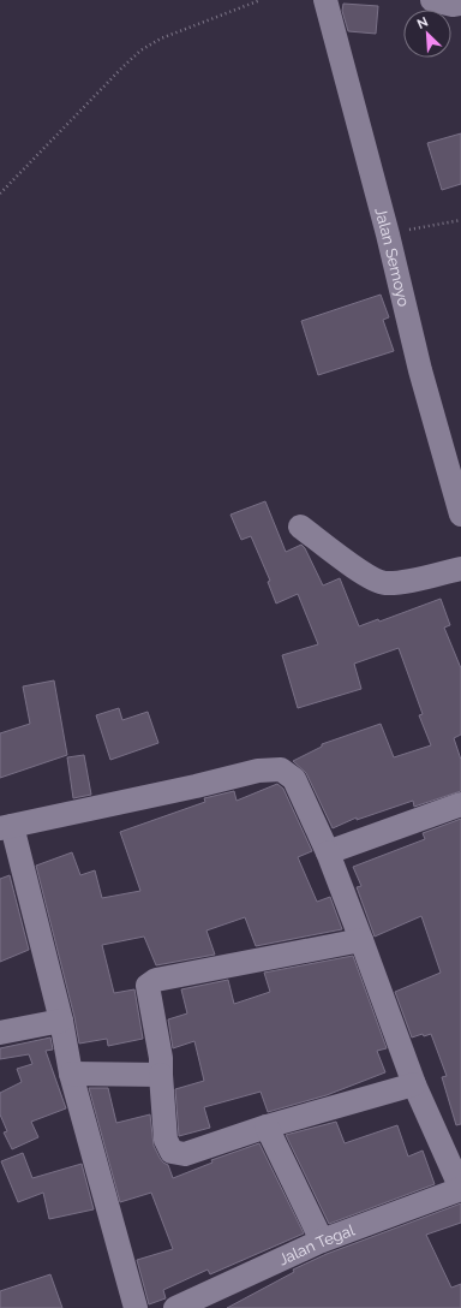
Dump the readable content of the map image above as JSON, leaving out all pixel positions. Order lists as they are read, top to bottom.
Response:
{
  "streets": {
    "street": ["Jalan Semoyo", "Jalan Tegal"]
  },
  "north": "top left"
}
